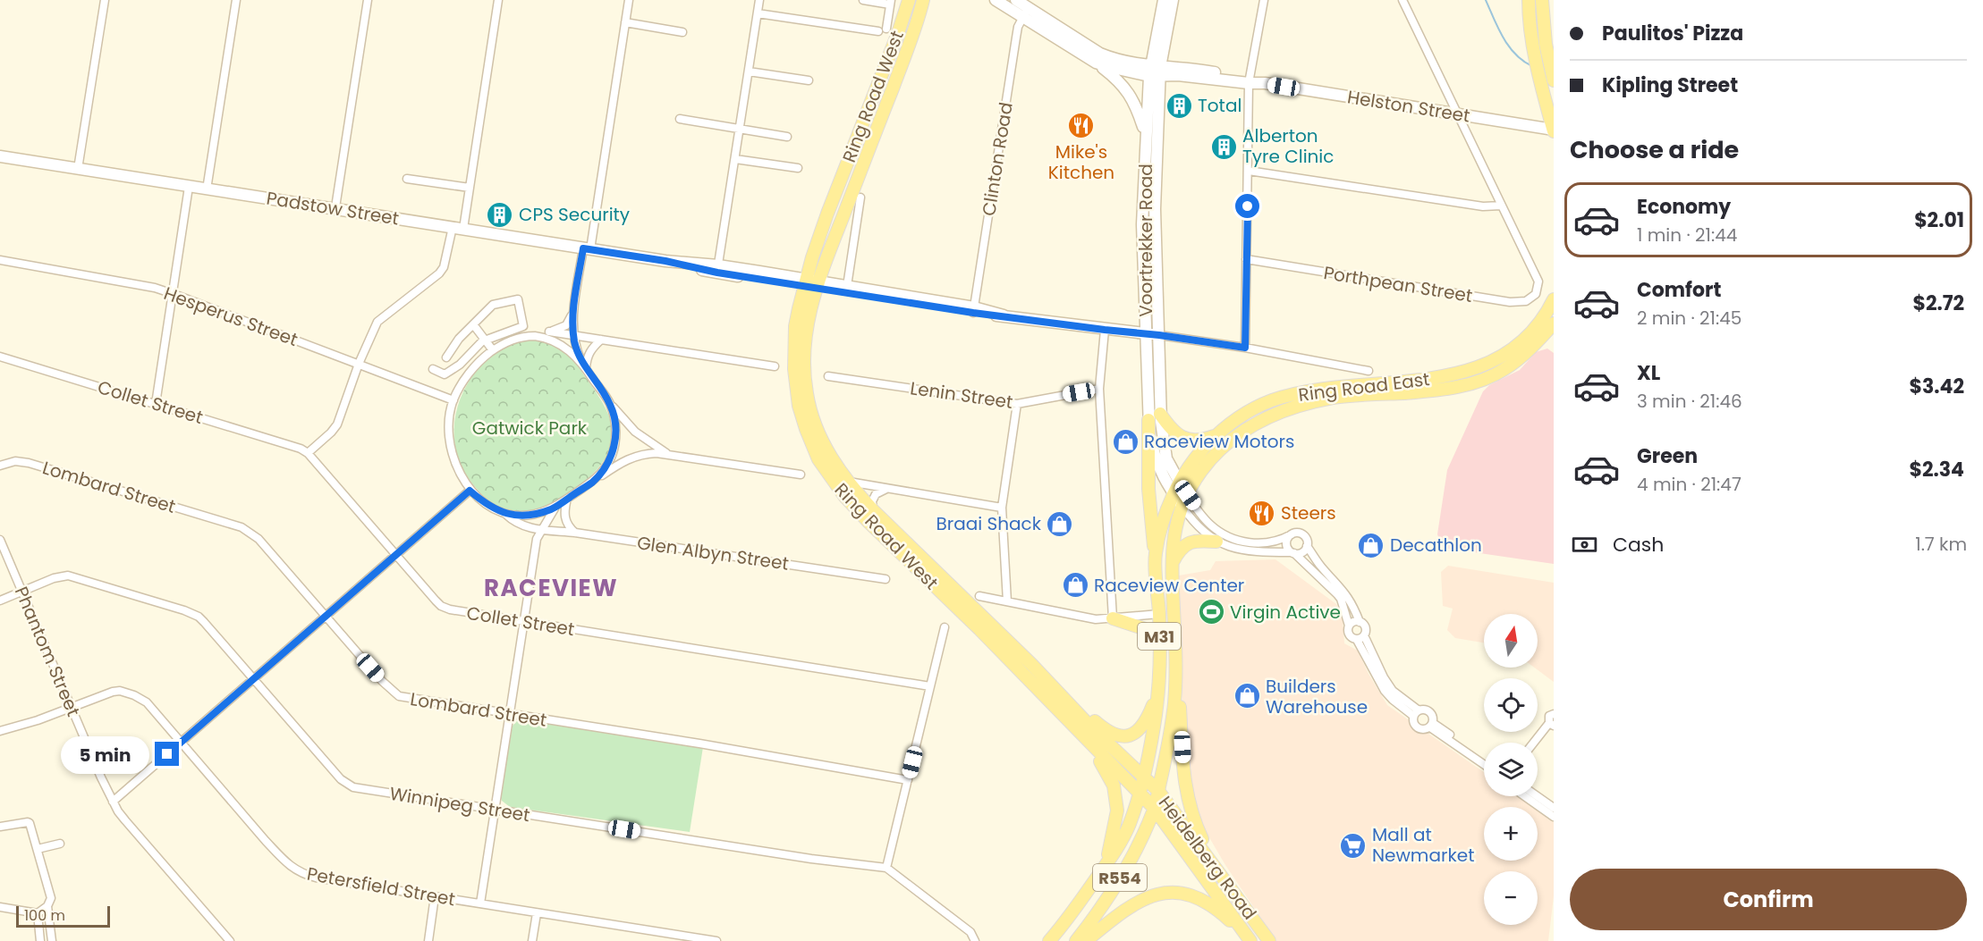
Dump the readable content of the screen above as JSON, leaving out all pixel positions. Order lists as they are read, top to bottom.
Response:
{
  "streets": {
    "main road": [
      "Ring Road West",
      "Ring Road East",
      "M31",
      "Heidelberg Road",
      "R554"
    ],
    "street": [
      "Helston Street",
      "Clinton Road",
      "Padstow Street",
      "Voortrekker Road",
      "Porthpean Street",
      "Hesperus Street",
      "Lenin Street",
      "Collet Street",
      "Lombard Street",
      "Glen Albyn Street",
      "Phantom Street",
      "Winnipeg Street",
      "Petersfield Street"
    ]
  },
  "crossings": [
    ["Ring Road West", "Padstow Street"],
    ["Ring Road West", "M31"],
    ["Ring Road West", "Heidelberg Road"],
    ["Ring Road West", "R554"],
    ["Helston Street", "Clinton Road"],
    ["Helston Street", "Voortrekker Road"],
    ["Clinton Road", "Padstow Street"],
    ["Padstow Street", "Voortrekker Road"],
    ["Voortrekker Road", "Ring Road East"],
    ["Voortrekker Road", "M31"],
    ["Hesperus Street", "Glen Albyn Street"],
    ["Ring Road East", "M31"],
    ["M31", "Heidelberg Road"],
    ["M31", "R554"],
    ["Phantom Street", "Winnipeg Street"],
    ["Phantom Street", "Petersfield Street"],
    ["Heidelberg Road", "R554"]
  ],
  "districts": ["RACEVIEW"],
  "parks": ["Gatwick Park"],
  "places": {
    "building": ["Total", "Alberton Tyre Clinic", "CPS Security"],
    "restaurant": ["Mike's Kitchen", "Steers"],
    "shop": [
      "Raceview Motors",
      "Braai Shack",
      "Decathlon",
      "Raceview Center",
      "Builders Warehouse"
    ],
    "sports": ["Virgin Active"],
    "supermarket": ["Mall at Newmarket"]
  },
  "scale_bar": "100 m",
  "north": "top",
  "page": {
    "banner": ["Paulitos' Pizza", "Kipling Street"],
    "heading": "Choose a ride",
    "list": [
      {
        "name": "Economy",
        "note": "1 min · 21:44",
        "value": "$2.01"
      },
      {
        "name": "Comfort",
        "note": "2 min · 21:45",
        "value": "$2.72"
      },
      {
        "name": "XL",
        "note": "3 min · 21:46",
        "value": "$3.42"
      },
      {
        "name": "Green",
        "note": "4 min · 21:47",
        "value": "$2.34"
      }
    ],
    "pay": ["Cash", "1.7 km"],
    "map_buttons": ["+", "−"],
    "bubble": "5 min",
    "buttons": "Confirm",
    "scale": "100 m"
  }
}
